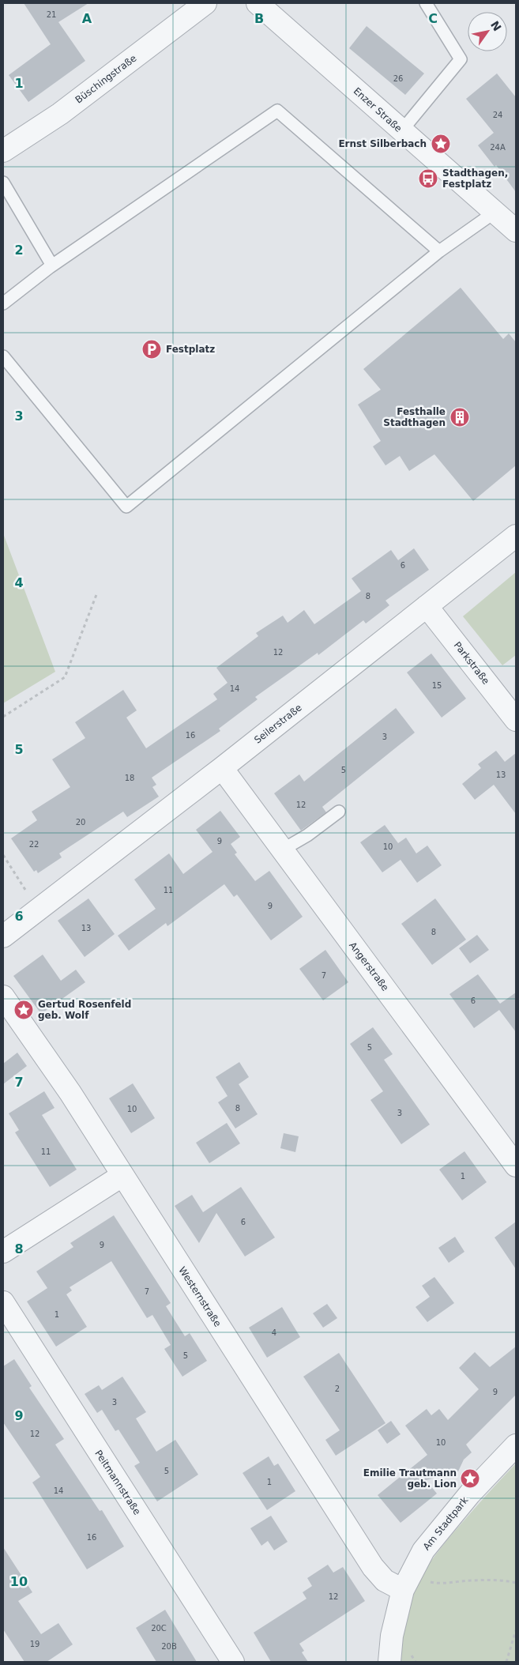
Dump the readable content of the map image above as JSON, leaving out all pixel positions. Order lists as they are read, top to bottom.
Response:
{
  "streets": {
    "street": [
      "Büschingstraße",
      "Enzer Straße",
      "Parkstraße",
      "Seilerstraße",
      "Angerstraße",
      "Westernstraße",
      "Peitmannstraße",
      "Am Stadtpark"
    ]
  },
  "crossings": [
    ["Parkstraße", "Seilerstraße"],
    ["Seilerstraße", "Angerstraße"],
    ["Westernstraße", "Am Stadtpark"]
  ],
  "places": {
    "place": ["Ernst Silberbach", "Gertud Rosenfeld geb. Wolf", "Emilie Trautmann geb. Lion"],
    "bus stop": ["Stadthagen, Festplatz"],
    "parking": ["Festplatz"],
    "building": ["Festhalle Stadthagen"]
  },
  "house_numbers": [
    "21",
    "26",
    "24",
    "24A",
    "6",
    "8",
    "12",
    "15",
    "14",
    "16",
    "3",
    "5",
    "13",
    "18",
    "12",
    "20",
    "9",
    "22",
    "10",
    "11",
    "9",
    "13",
    "8",
    "7",
    "6",
    "5",
    "8",
    "10",
    "3",
    "11",
    "1",
    "6",
    "9",
    "7",
    "1",
    "4",
    "5",
    "2",
    "9",
    "3",
    "12",
    "10",
    "5",
    "1",
    "14",
    "16",
    "12",
    "20C",
    "19",
    "20B"
  ],
  "north": "top right",
  "grid": {
    "columns": ["A", "B", "C"],
    "rows": [
      "1",
      "2",
      "3",
      "4",
      "5",
      "6",
      "7",
      "8",
      "9",
      "10"
    ]
  }
}
